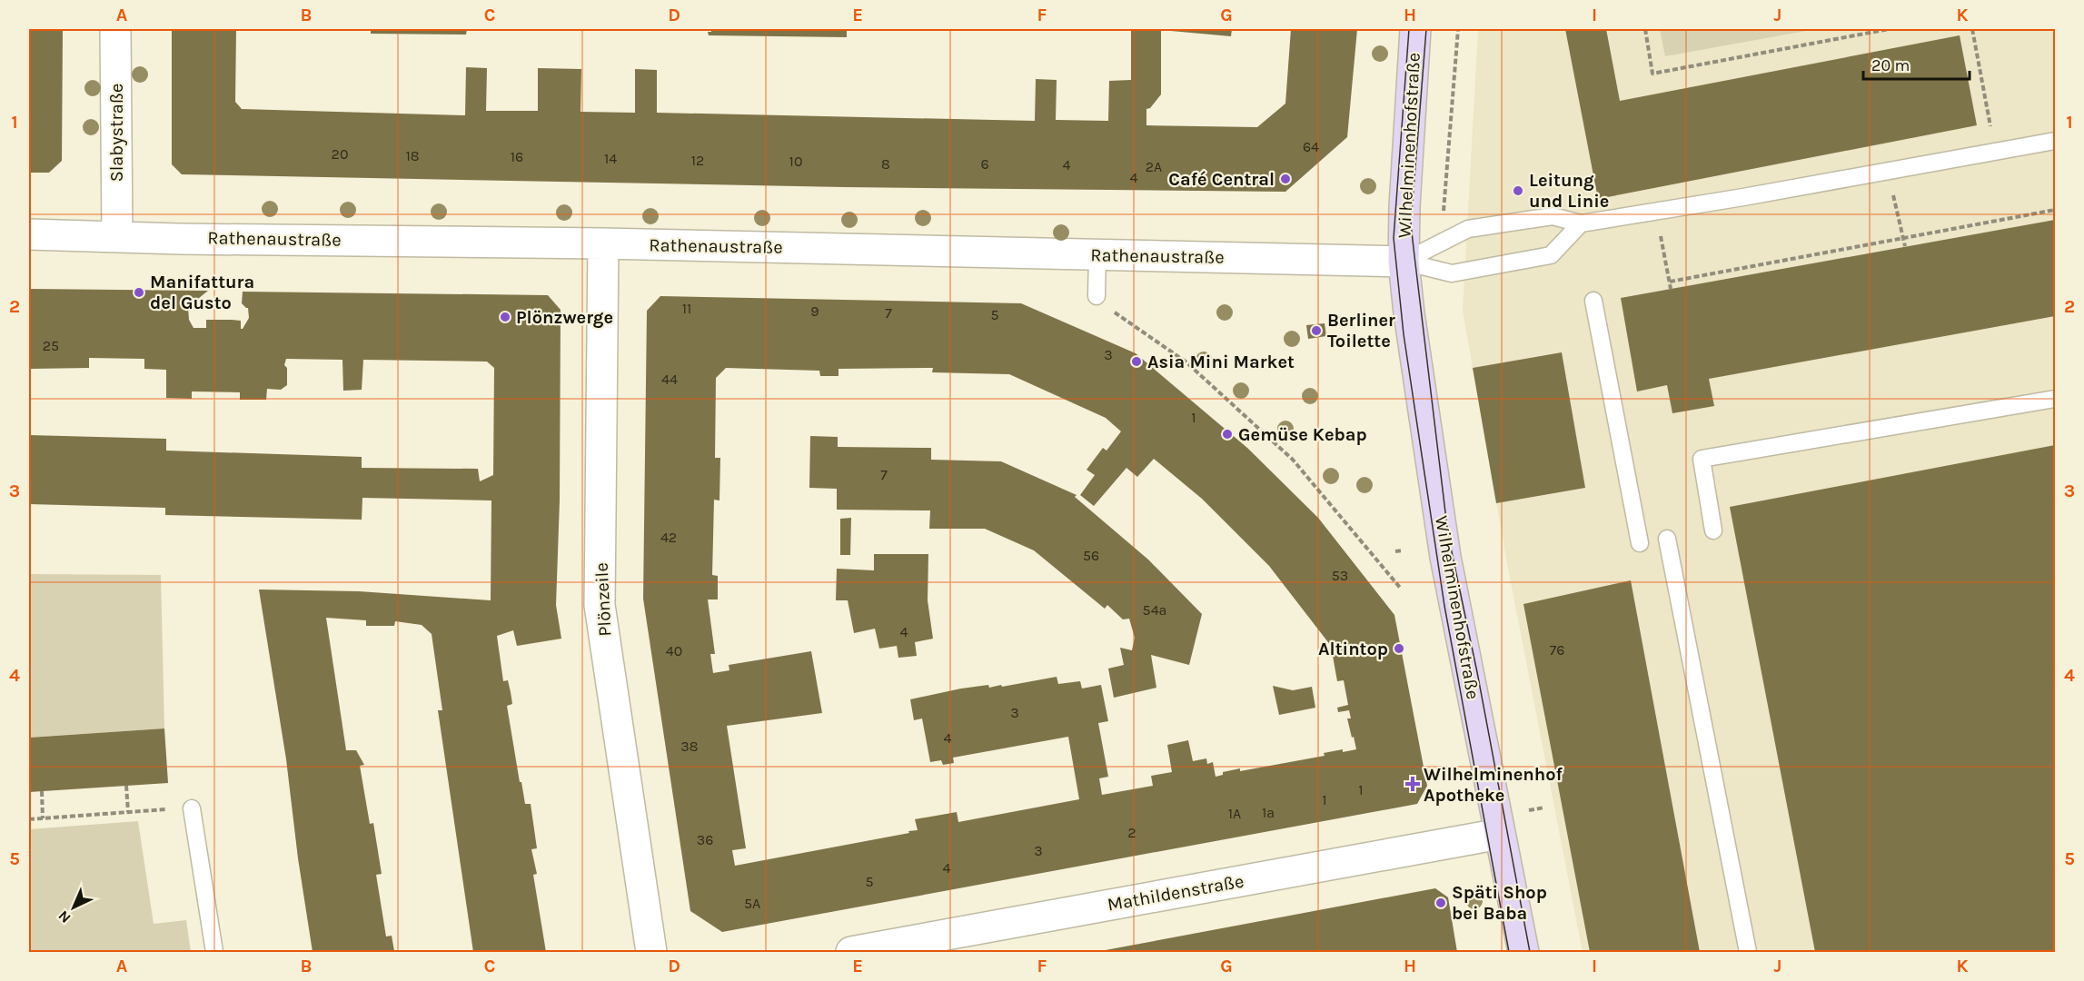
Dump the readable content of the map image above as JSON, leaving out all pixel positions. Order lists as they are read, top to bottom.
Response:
{
  "streets": {
    "street": [
      "Slabystraße",
      "Wilhelminenhofstraße",
      "Rathenaustraße",
      "Plönzeile",
      "Mathildenstraße"
    ]
  },
  "crossings": [
    ["Slabystraße", "Rathenaustraße"],
    ["Wilhelminenhofstraße", "Rathenaustraße"],
    ["Wilhelminenhofstraße", "Mathildenstraße"],
    ["Rathenaustraße", "Plönzeile"]
  ],
  "places": {
    "other": [
      "Café Central",
      "Leitung und Linie",
      "Manifattura del Gusto",
      "Plönzwerge",
      "Berliner Toilette",
      "Asia Mini Market",
      "Gemüse Kebap",
      "Altintop",
      "Späti Shop bei Baba"
    ],
    "health": ["Wilhelminenhof Apotheke"]
  },
  "house_numbers": [
    "64",
    "20",
    "18",
    "16",
    "14",
    "12",
    "10",
    "8",
    "6",
    "4",
    "2A",
    "4",
    "11",
    "9",
    "7",
    "5",
    "25",
    "3",
    "44",
    "1",
    "7",
    "42",
    "56",
    "53",
    "54a",
    "4",
    "76",
    "40",
    "3",
    "4",
    "38",
    "1",
    "1",
    "1a",
    "1A",
    "2",
    "36",
    "3",
    "4",
    "5",
    "5A"
  ],
  "scale_bar": "20 m",
  "north": "bottom left",
  "grid": {
    "columns": [
      "A",
      "B",
      "C",
      "D",
      "E",
      "F",
      "G",
      "H",
      "I",
      "J",
      "K"
    ],
    "rows": [
      "1",
      "2",
      "3",
      "4",
      "5"
    ]
  }
}
